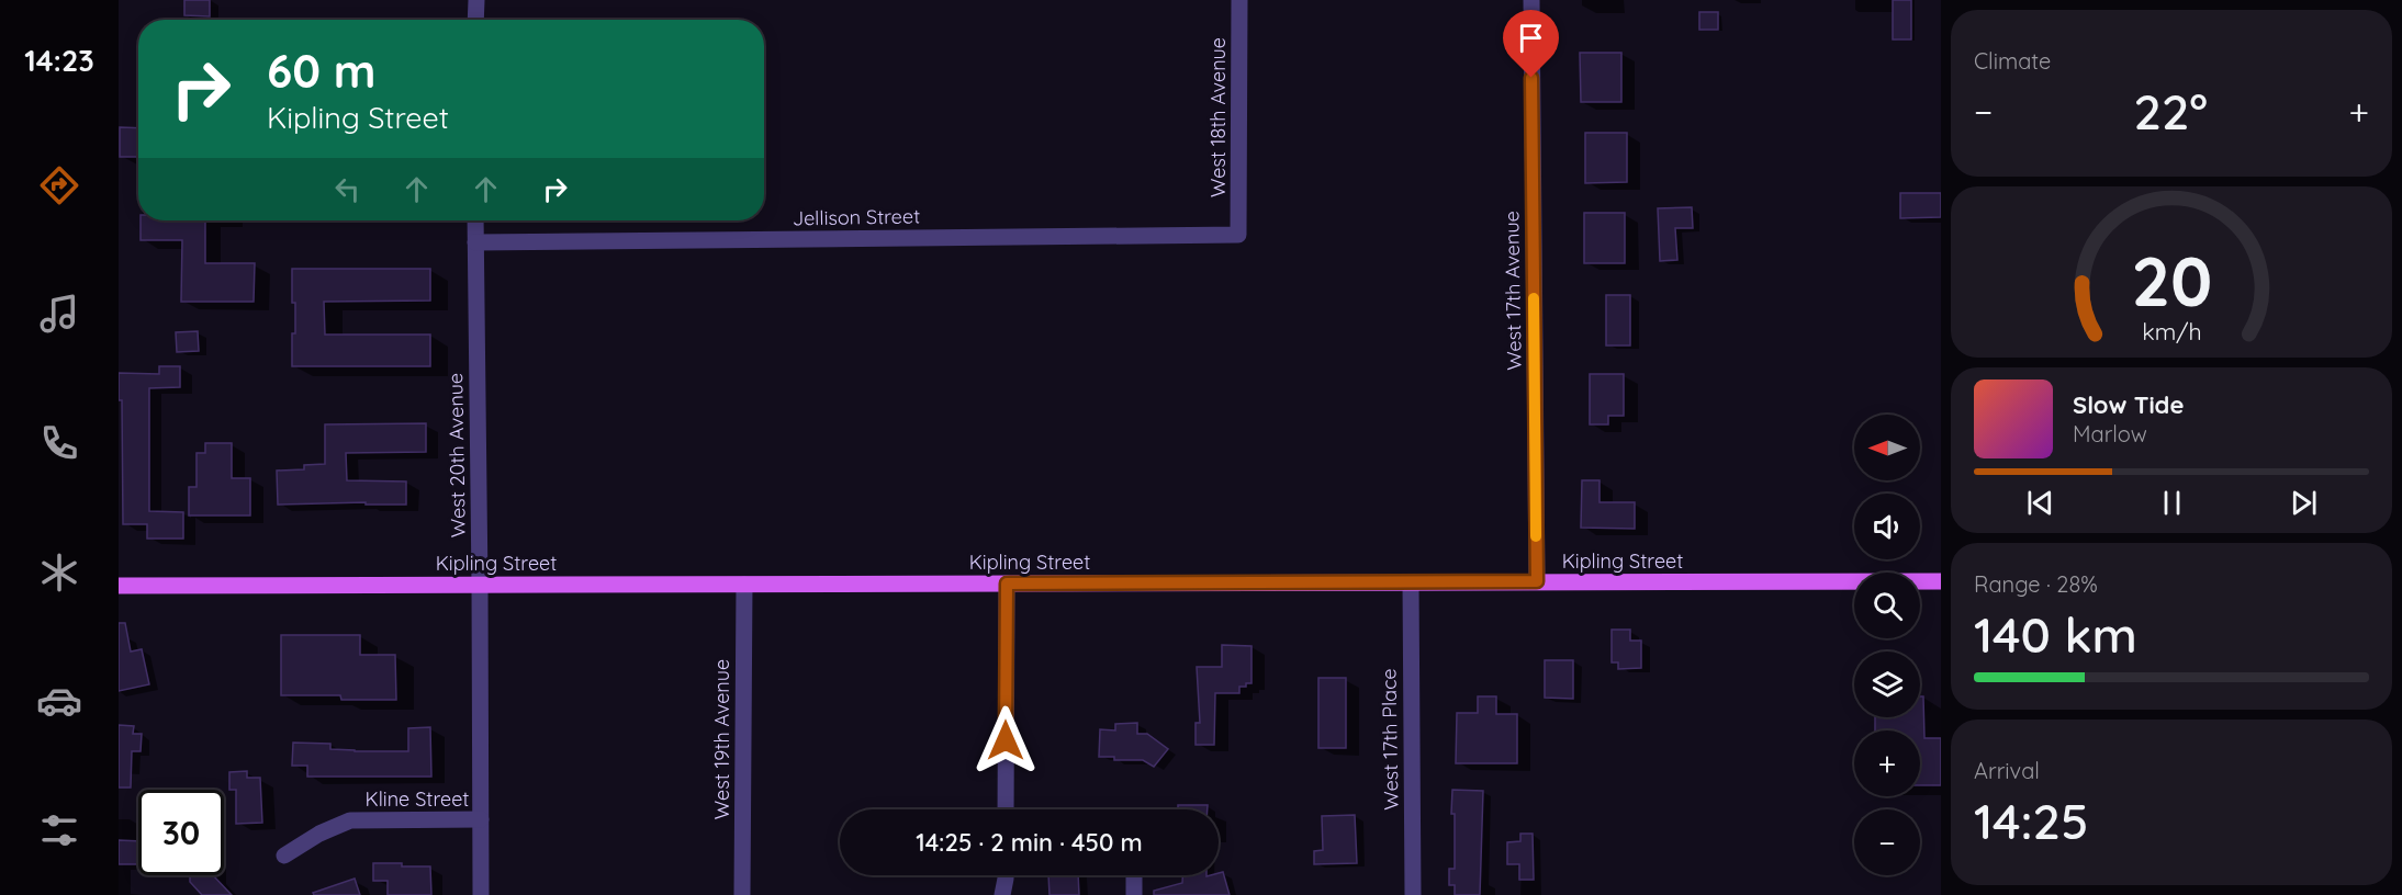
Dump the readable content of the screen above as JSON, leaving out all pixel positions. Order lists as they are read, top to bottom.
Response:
{
  "streets": {
    "main road": ["Kipling Street"],
    "street": [
      "West 18th Avenue",
      "Jellison Street",
      "West 17th Avenue",
      "West 20th Avenue",
      "West 19th Avenue",
      "West 17th Place",
      "Kline Street"
    ]
  },
  "crossings": [
    ["West 18th Avenue", "Jellison Street"],
    ["Jellison Street", "West 20th Avenue"],
    ["West 17th Avenue", "Kipling Street"],
    ["West 20th Avenue", "Kipling Street"],
    ["West 20th Avenue", "Kline Street"],
    ["Kipling Street", "West 19th Avenue"],
    ["Kipling Street", "West 17th Place"]
  ],
  "north": "left",
  "page": {
    "tabs": "14:23",
    "tile": [
      "Climate",
      ["Range · 28%", "140 km"],
      ["Arrival", "14:25"]
    ],
    "turn": ["60 m", "Kipling Street"],
    "heat": ["−", "22°", "+"],
    "song": ["Slow Tide", "Marlow"],
    "map_buttons": ["+", "−"],
    "limit": "30",
    "trip": "14:25 · 2 min · 450 m",
    "gauge": ["20", "km/h"]
  }
}
